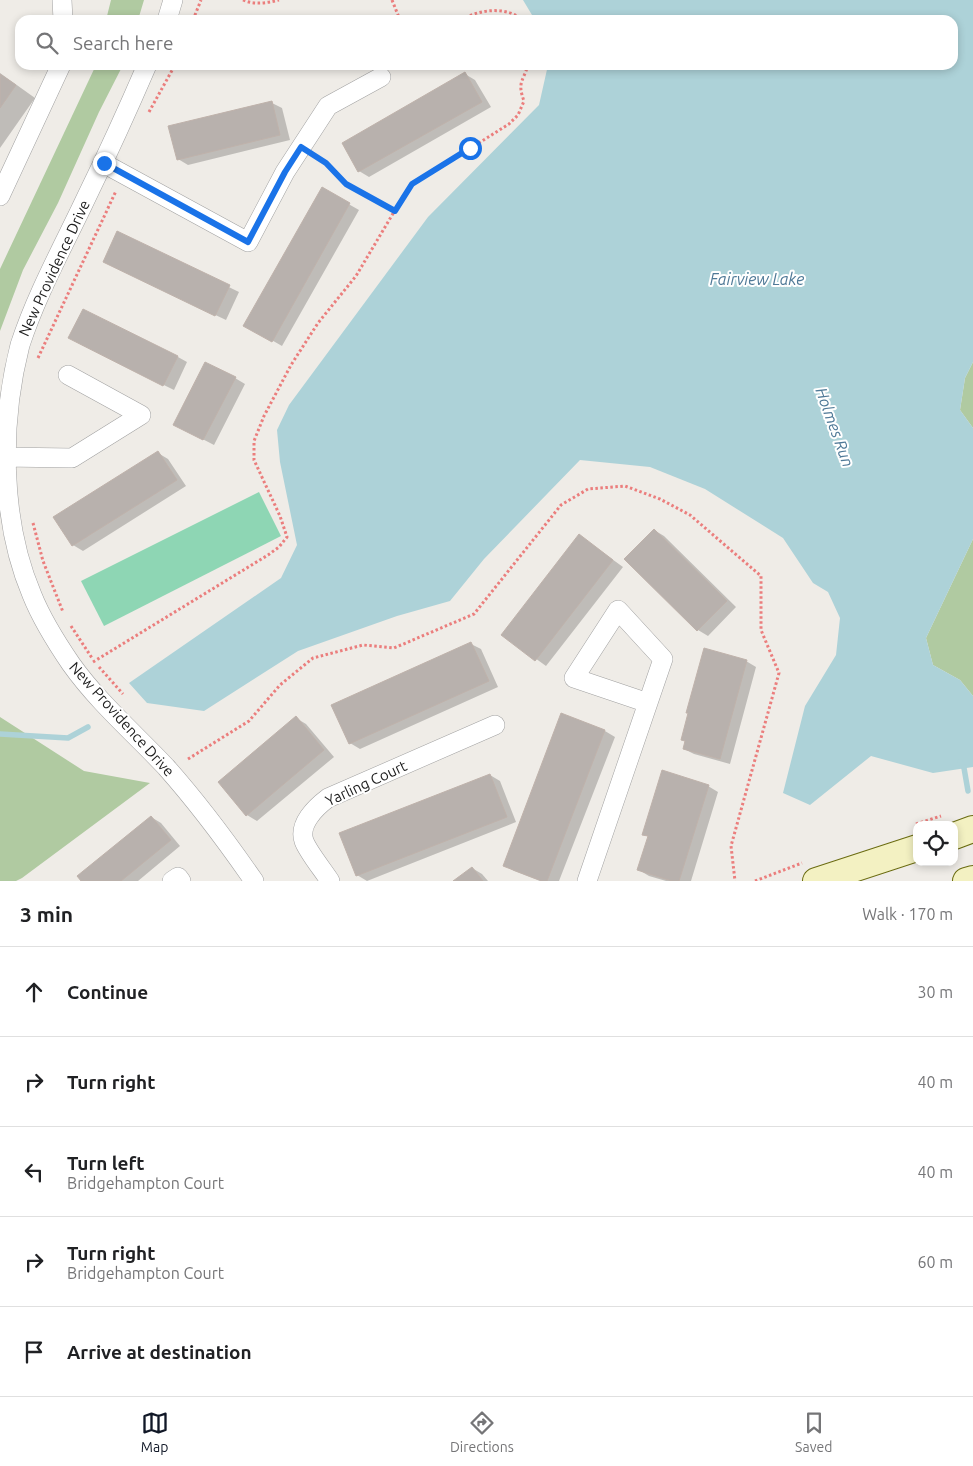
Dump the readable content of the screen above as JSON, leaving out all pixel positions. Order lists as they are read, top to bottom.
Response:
{
  "streets": {
    "street": ["New Providence Drive", "Yarling Court"]
  },
  "water": ["Fairview Lake", "Holmes Run"],
  "page": {
    "search": "Search here",
    "heading": ["3 min", "Walk · 170 m"],
    "list": [
      ["Continue", "30 m"],
      ["Turn right", "40 m"],
      ["Turn left", "Bridgehampton Court", "40 m"],
      ["Turn right", "Bridgehampton Court", "60 m"],
      "Arrive at destination"
    ],
    "nav": ["Map", "Directions", "Saved"]
  }
}
